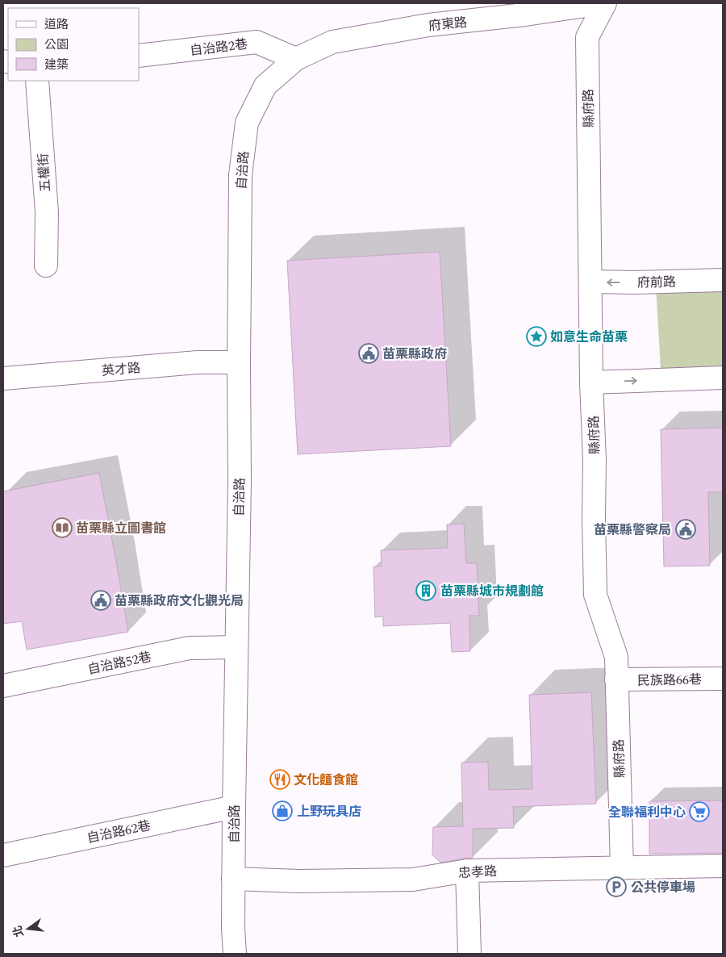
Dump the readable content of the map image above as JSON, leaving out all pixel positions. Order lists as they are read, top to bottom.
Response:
{
  "streets": {
    "street": [
      "府東路",
      "自治路2巷",
      "縣府路",
      "自治路",
      "五權街",
      "府前路",
      "英才路",
      "自治路52巷",
      "民族路66巷",
      "自治路62巷",
      "忠孝路"
    ]
  },
  "crossings": [
    ["府東路", "自治路2巷"],
    ["府東路", "縣府路"],
    ["府東路", "自治路"],
    ["自治路2巷", "自治路"],
    ["縣府路", "府前路"],
    ["縣府路", "民族路66巷"],
    ["縣府路", "忠孝路"],
    ["自治路", "英才路"],
    ["自治路", "自治路52巷"],
    ["自治路", "自治路62巷"],
    ["自治路", "忠孝路"]
  ],
  "places": {
    "place": ["如意生命苗栗"],
    "public building": ["苗栗縣政府", "苗栗縣警察局", "苗栗縣政府文化觀光局"],
    "library": ["苗栗縣立圖書館"],
    "building": ["苗栗縣城市規劃館"],
    "restaurant": ["文化麵食館"],
    "shop": ["上野玩具店"],
    "supermarket": ["全聯福利中心"],
    "parking": ["公共停車場"]
  },
  "legend": ["道路", "公園", "建築"],
  "north": "left"
}
